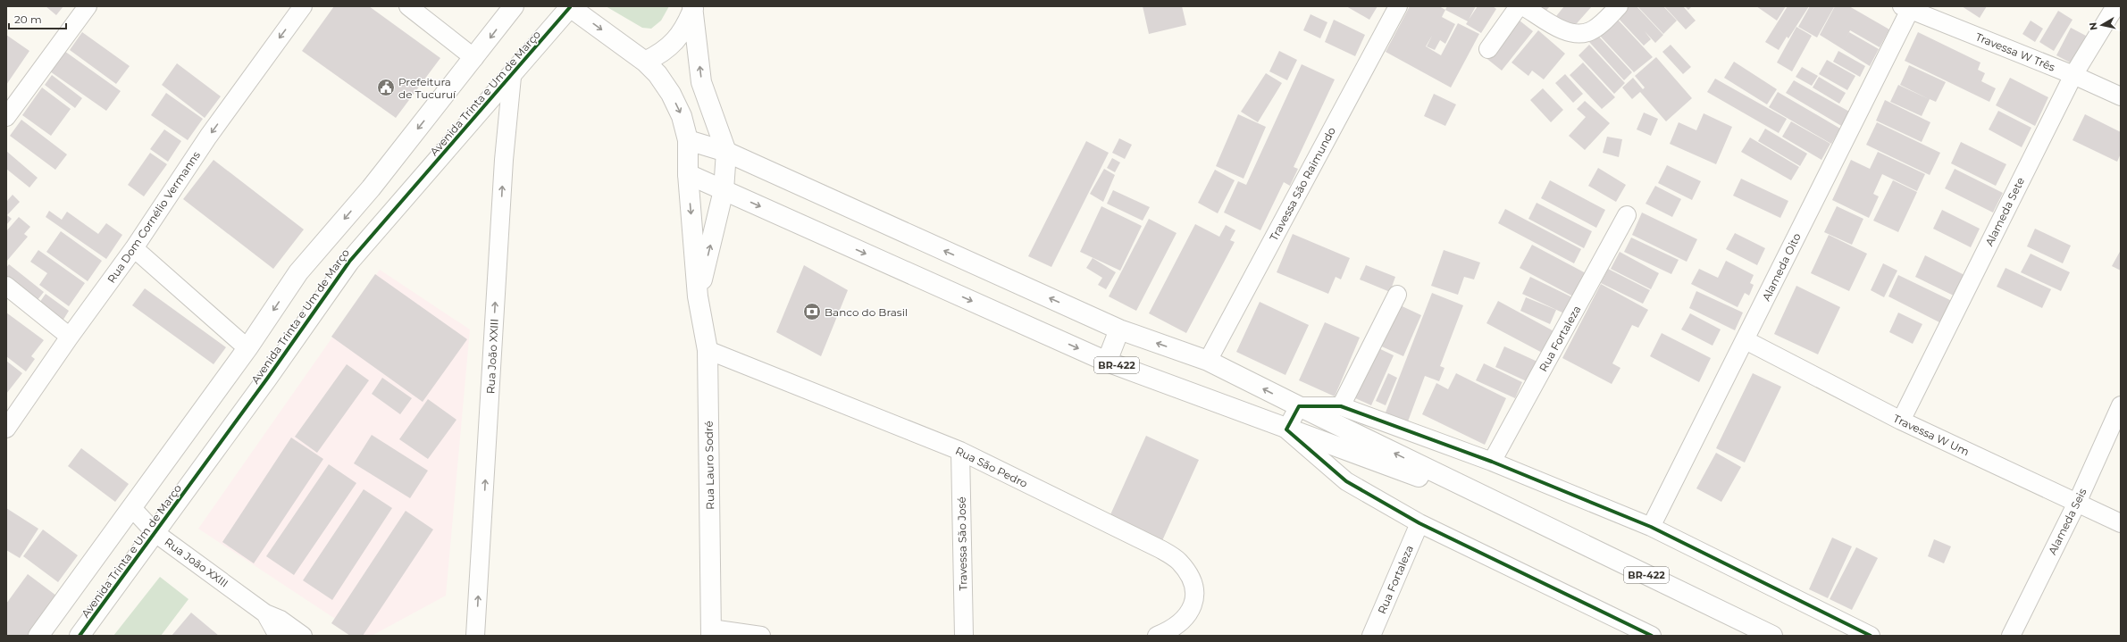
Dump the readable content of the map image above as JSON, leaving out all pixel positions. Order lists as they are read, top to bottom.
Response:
{
  "streets": {
    "main road": ["Avenida Trinta e Um de Março", "BR-422", "Rua Lauro Sodré"],
    "street": [
      "Travessa W Três",
      "Travessa São Raimundo",
      "Alameda Sete",
      "Rua Dom Cornélio Vermanns",
      "Alameda Oito",
      "Rua Fortaleza",
      "Rua João XXIII",
      "Travessa W Um",
      "Rua São Pedro",
      "Alameda Seis",
      "Travessa São José"
    ]
  },
  "crossings": [
    ["Travessa W Três", "Alameda Sete"],
    ["Travessa W Três", "Alameda Oito"],
    ["Avenida Trinta e Um de Março", "Rua João XXIII"],
    ["Avenida Trinta e Um de Março", "Rua Lauro Sodré"],
    ["Travessa São Raimundo", "BR-422"],
    ["Alameda Sete", "Travessa W Um"],
    ["Alameda Oito", "Travessa W Um"],
    ["BR-422", "Rua Lauro Sodré"],
    ["Travessa W Um", "Alameda Seis"],
    ["Rua Lauro Sodré", "Rua São Pedro"],
    ["Rua São Pedro", "Travessa São José"]
  ],
  "one_way": ["Rua Dom Cornélio Vermanns", "Rua João XXIII"],
  "places": {
    "public building": ["Prefeitura de Tucuruí"],
    "bank": ["Banco do Brasil"]
  },
  "scale_bar": "20 m",
  "north": "left"
}
